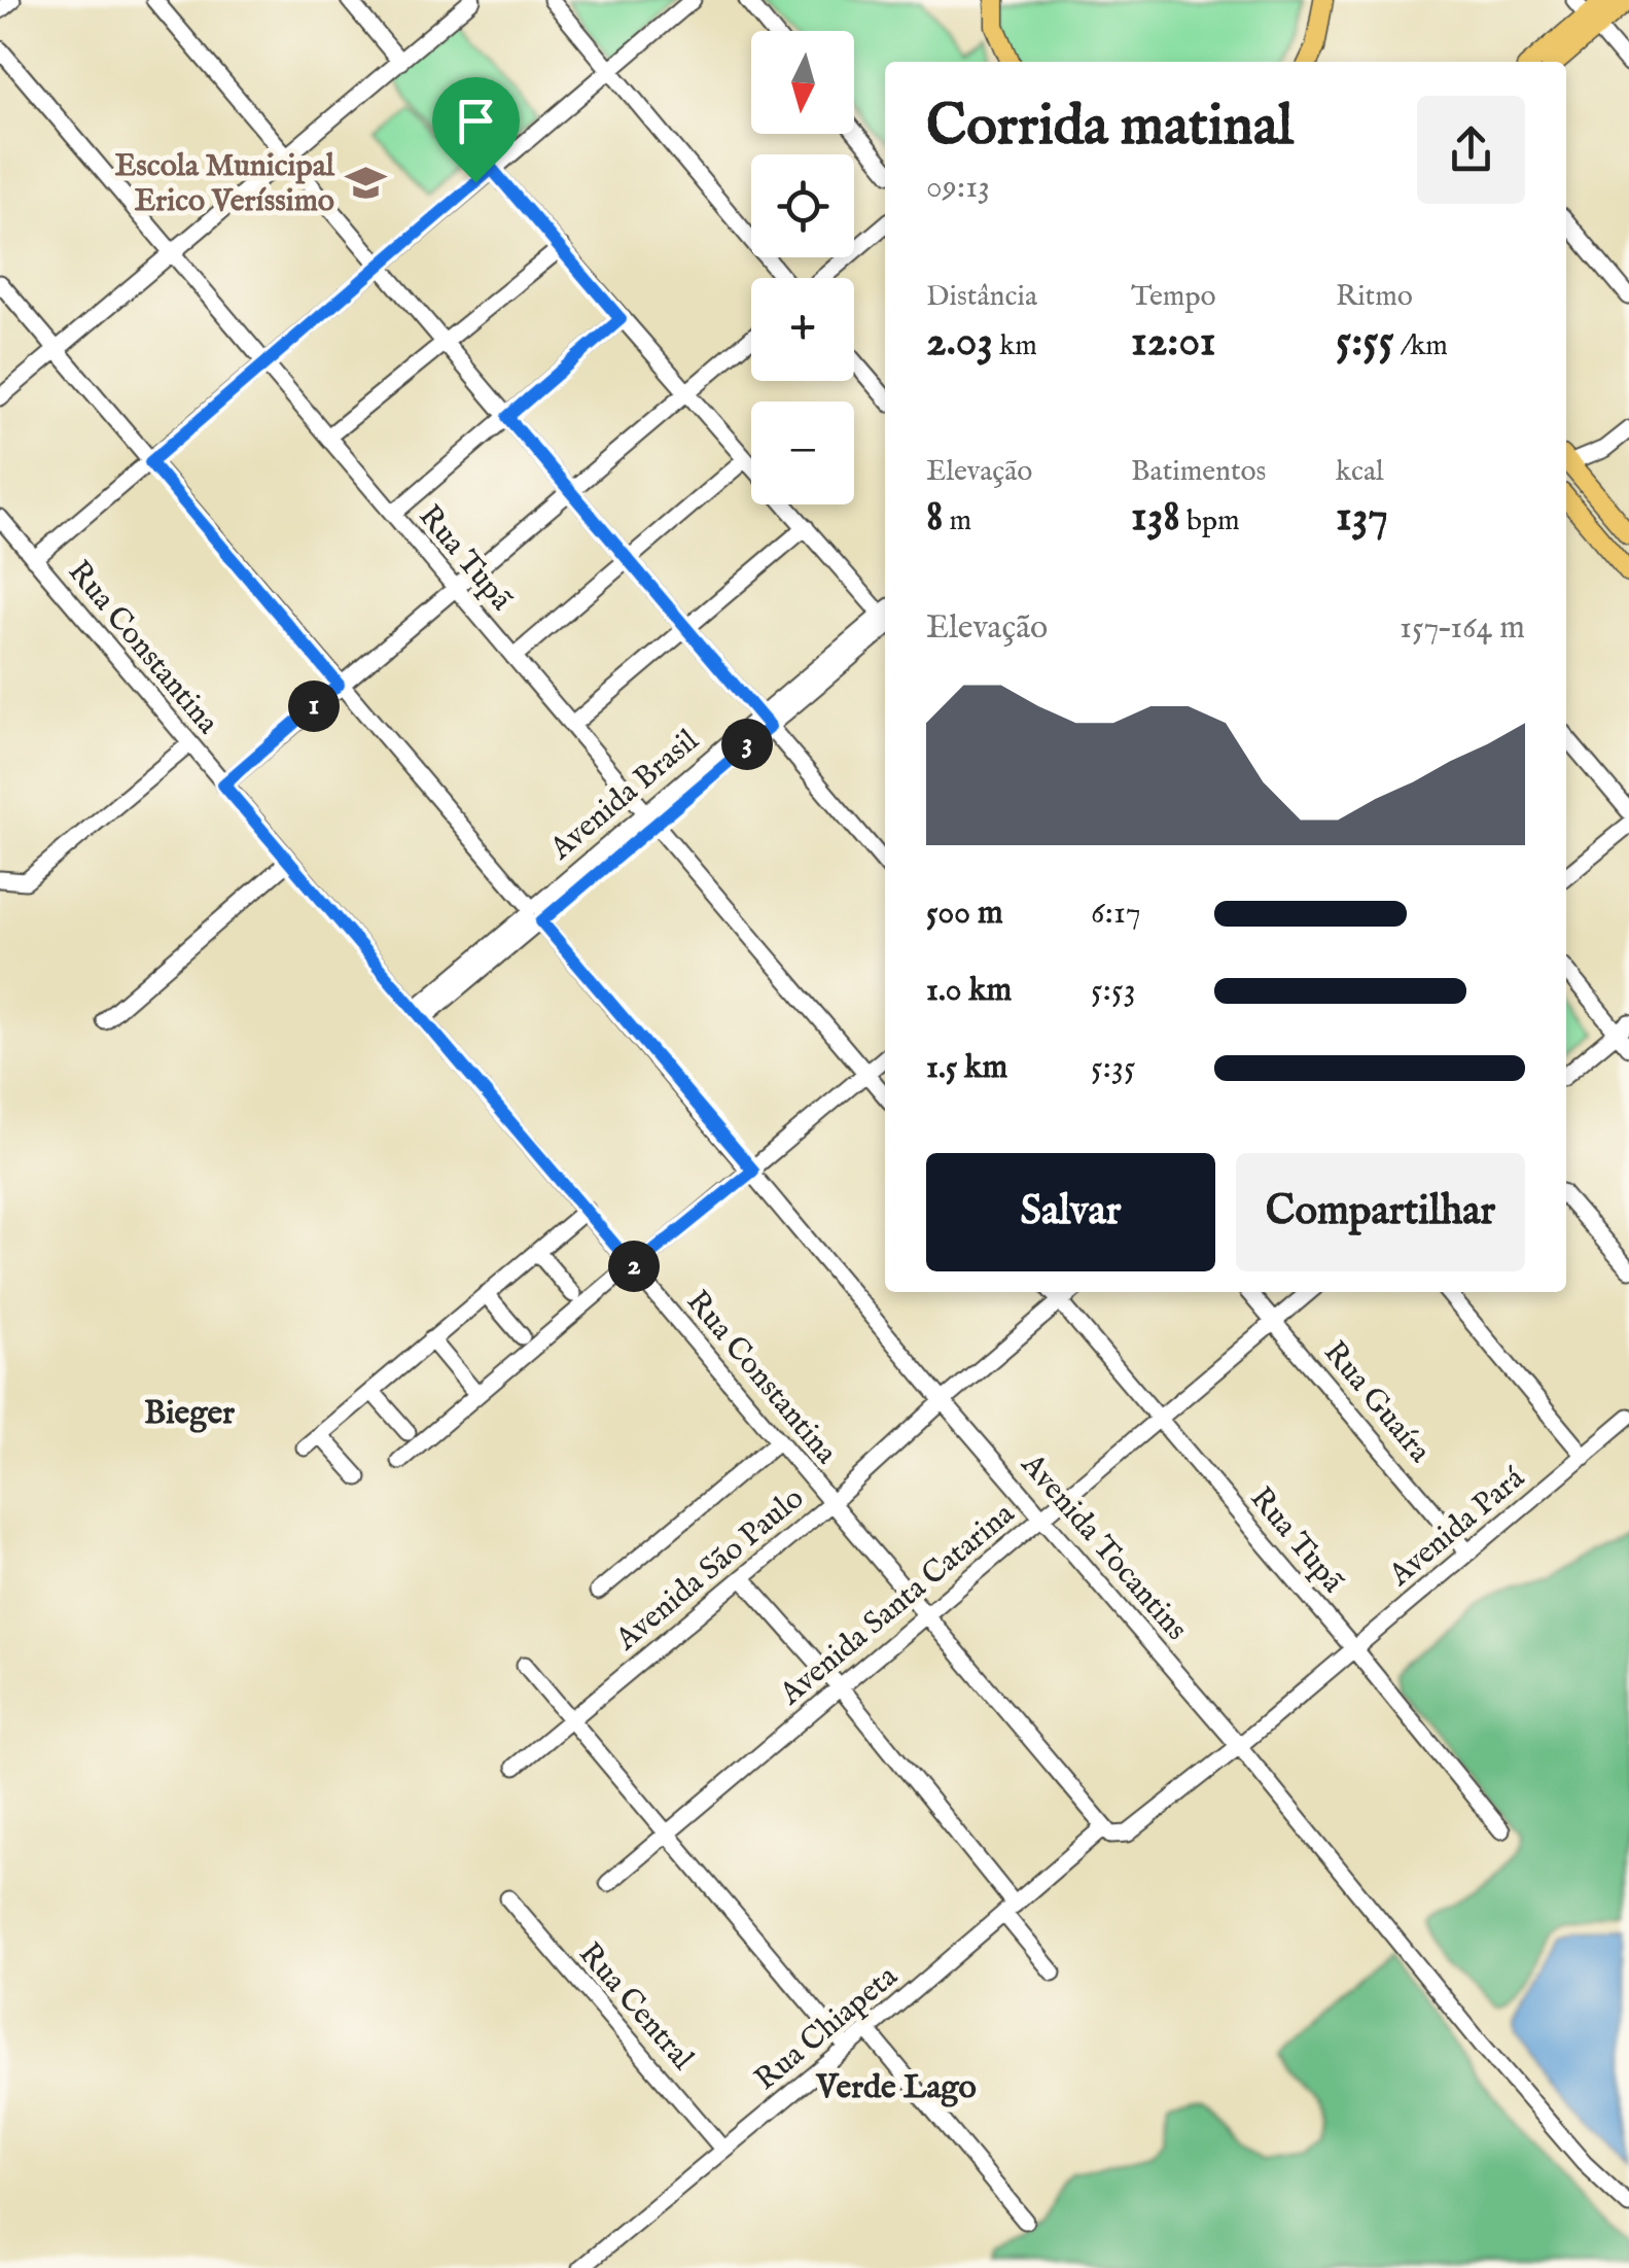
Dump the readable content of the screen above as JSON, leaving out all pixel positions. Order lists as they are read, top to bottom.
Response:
{
  "streets": {
    "street": [
      "Rua Tupã",
      "Rua Constantina",
      "Avenida Brasil",
      "Rua Guaíra",
      "Avenida Pará",
      "Avenida Tocantins",
      "Avenida São Paulo",
      "Avenida Santa Catarina",
      "Rua Central",
      "Rua Chiapeta"
    ]
  },
  "crossings": [
    ["Rua Tupã", "Avenida Brasil"],
    ["Rua Tupã", "Avenida Pará"],
    ["Rua Tupã", "Avenida São Paulo"],
    ["Rua Tupã", "Avenida Santa Catarina"],
    ["Rua Constantina", "Avenida Brasil"],
    ["Rua Constantina", "Avenida Pará"],
    ["Rua Constantina", "Avenida São Paulo"],
    ["Rua Constantina", "Avenida Santa Catarina"],
    ["Rua Constantina", "Rua Chiapeta"],
    ["Avenida Brasil", "Avenida Tocantins"],
    ["Rua Guaíra", "Avenida Pará"],
    ["Rua Guaíra", "Avenida Santa Catarina"],
    ["Avenida Pará", "Avenida Tocantins"],
    ["Avenida Pará", "Rua Chiapeta"],
    ["Avenida Tocantins", "Avenida São Paulo"],
    ["Avenida Tocantins", "Avenida Santa Catarina"],
    ["Rua Central", "Rua Chiapeta"]
  ],
  "districts": ["Bieger", "Verde Lago"],
  "places": {
    "school or university": ["Escola Municipal Erico Veríssimo"]
  },
  "north": "bottom",
  "page": {
    "map_buttons": ["+", "−"],
    "heading": ["Corrida matinal", "09:13"],
    "stats": [
      ["Distância", "2.03 km"],
      ["Tempo", "12:01"],
      ["Ritmo", "5:55 /km"],
      ["Elevação", "8 m"],
      ["Batimentos", "138 bpm"],
      ["kcal", "137"]
    ],
    "chart": ["Elevação", "157–164 m"],
    "pins": ["1", "3", "2"],
    "list": [
      {
        "name": "500 m",
        "note": "6:17"
      },
      {
        "name": "1.0 km",
        "note": "5:53"
      },
      {
        "name": "1.5 km",
        "note": "5:35"
      }
    ],
    "buttons": ["Salvar", "Compartilhar"]
  }
}
